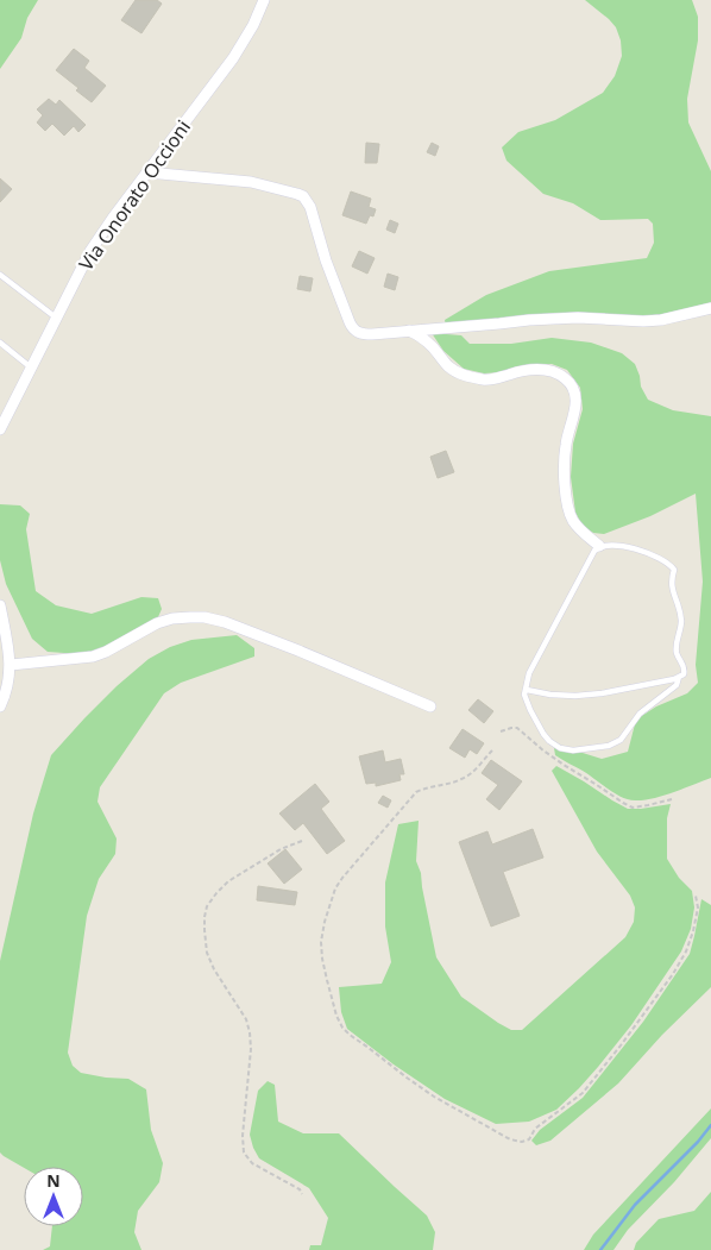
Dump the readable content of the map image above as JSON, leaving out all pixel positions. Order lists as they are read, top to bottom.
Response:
{
  "streets": {
    "street": ["Via Onorato Occioni"]
  },
  "north": "top"
}
